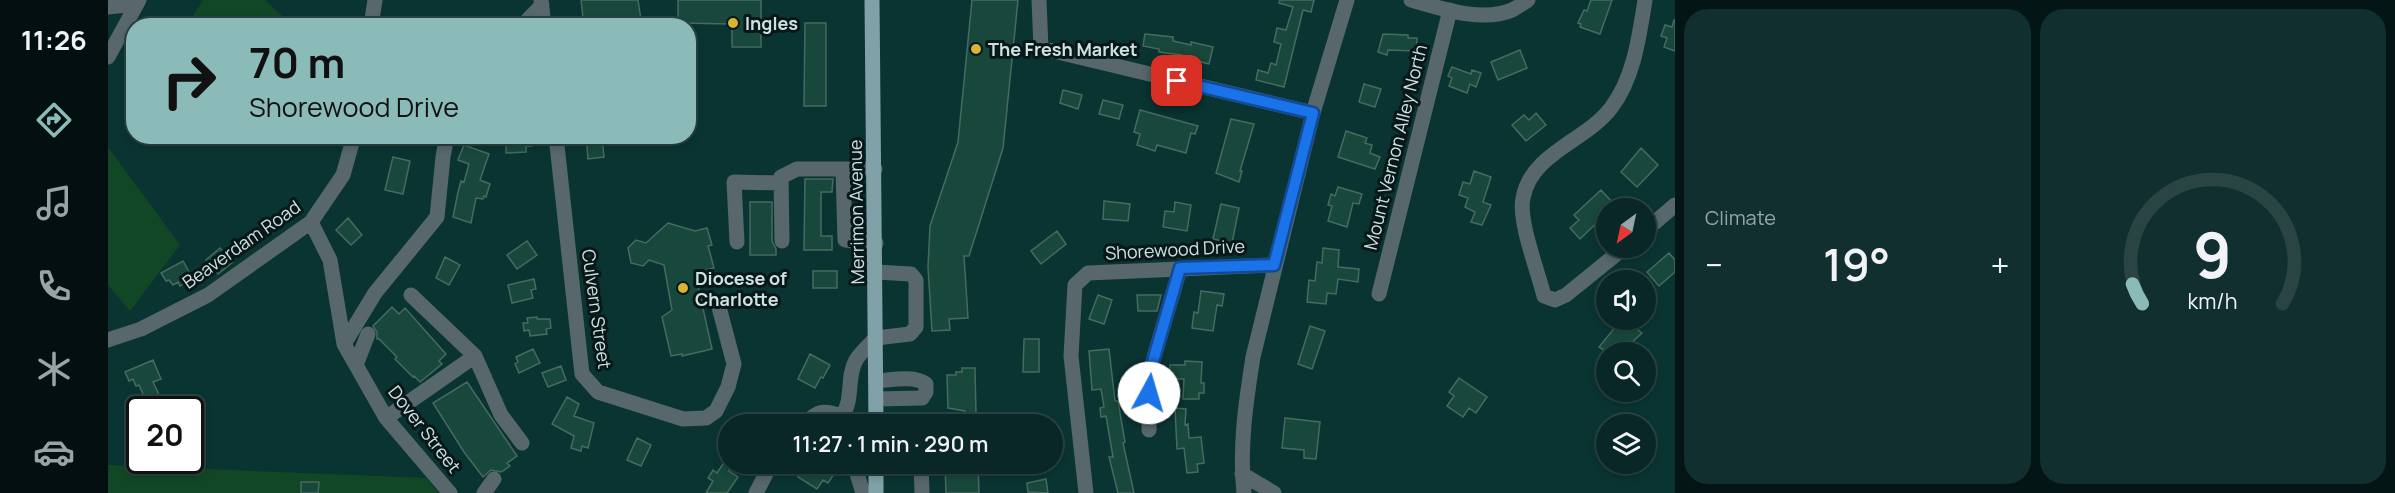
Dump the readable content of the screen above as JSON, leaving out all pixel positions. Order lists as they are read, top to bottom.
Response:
{
  "streets": {
    "main road": ["Merrimon Avenue"],
    "street": [
      "Mount Vernon Alley North",
      "Beaverdam Road",
      "Shorewood Drive",
      "Culvern Street",
      "Dover Street"
    ]
  },
  "crossings": [
    ["Beaverdam Road", "Dover Street"]
  ],
  "places": ["Ingles", "The Fresh Market", "Diocese of Charlotte"],
  "north": "bottom left",
  "page": {
    "tabs": "11:26",
    "tile": "Climate",
    "turn": ["70 m", "Shorewood Drive"],
    "heat": ["−", "19°", "+"],
    "limit": "20",
    "trip": "11:27 · 1 min · 290 m",
    "gauge": ["9", "km/h"]
  }
}
